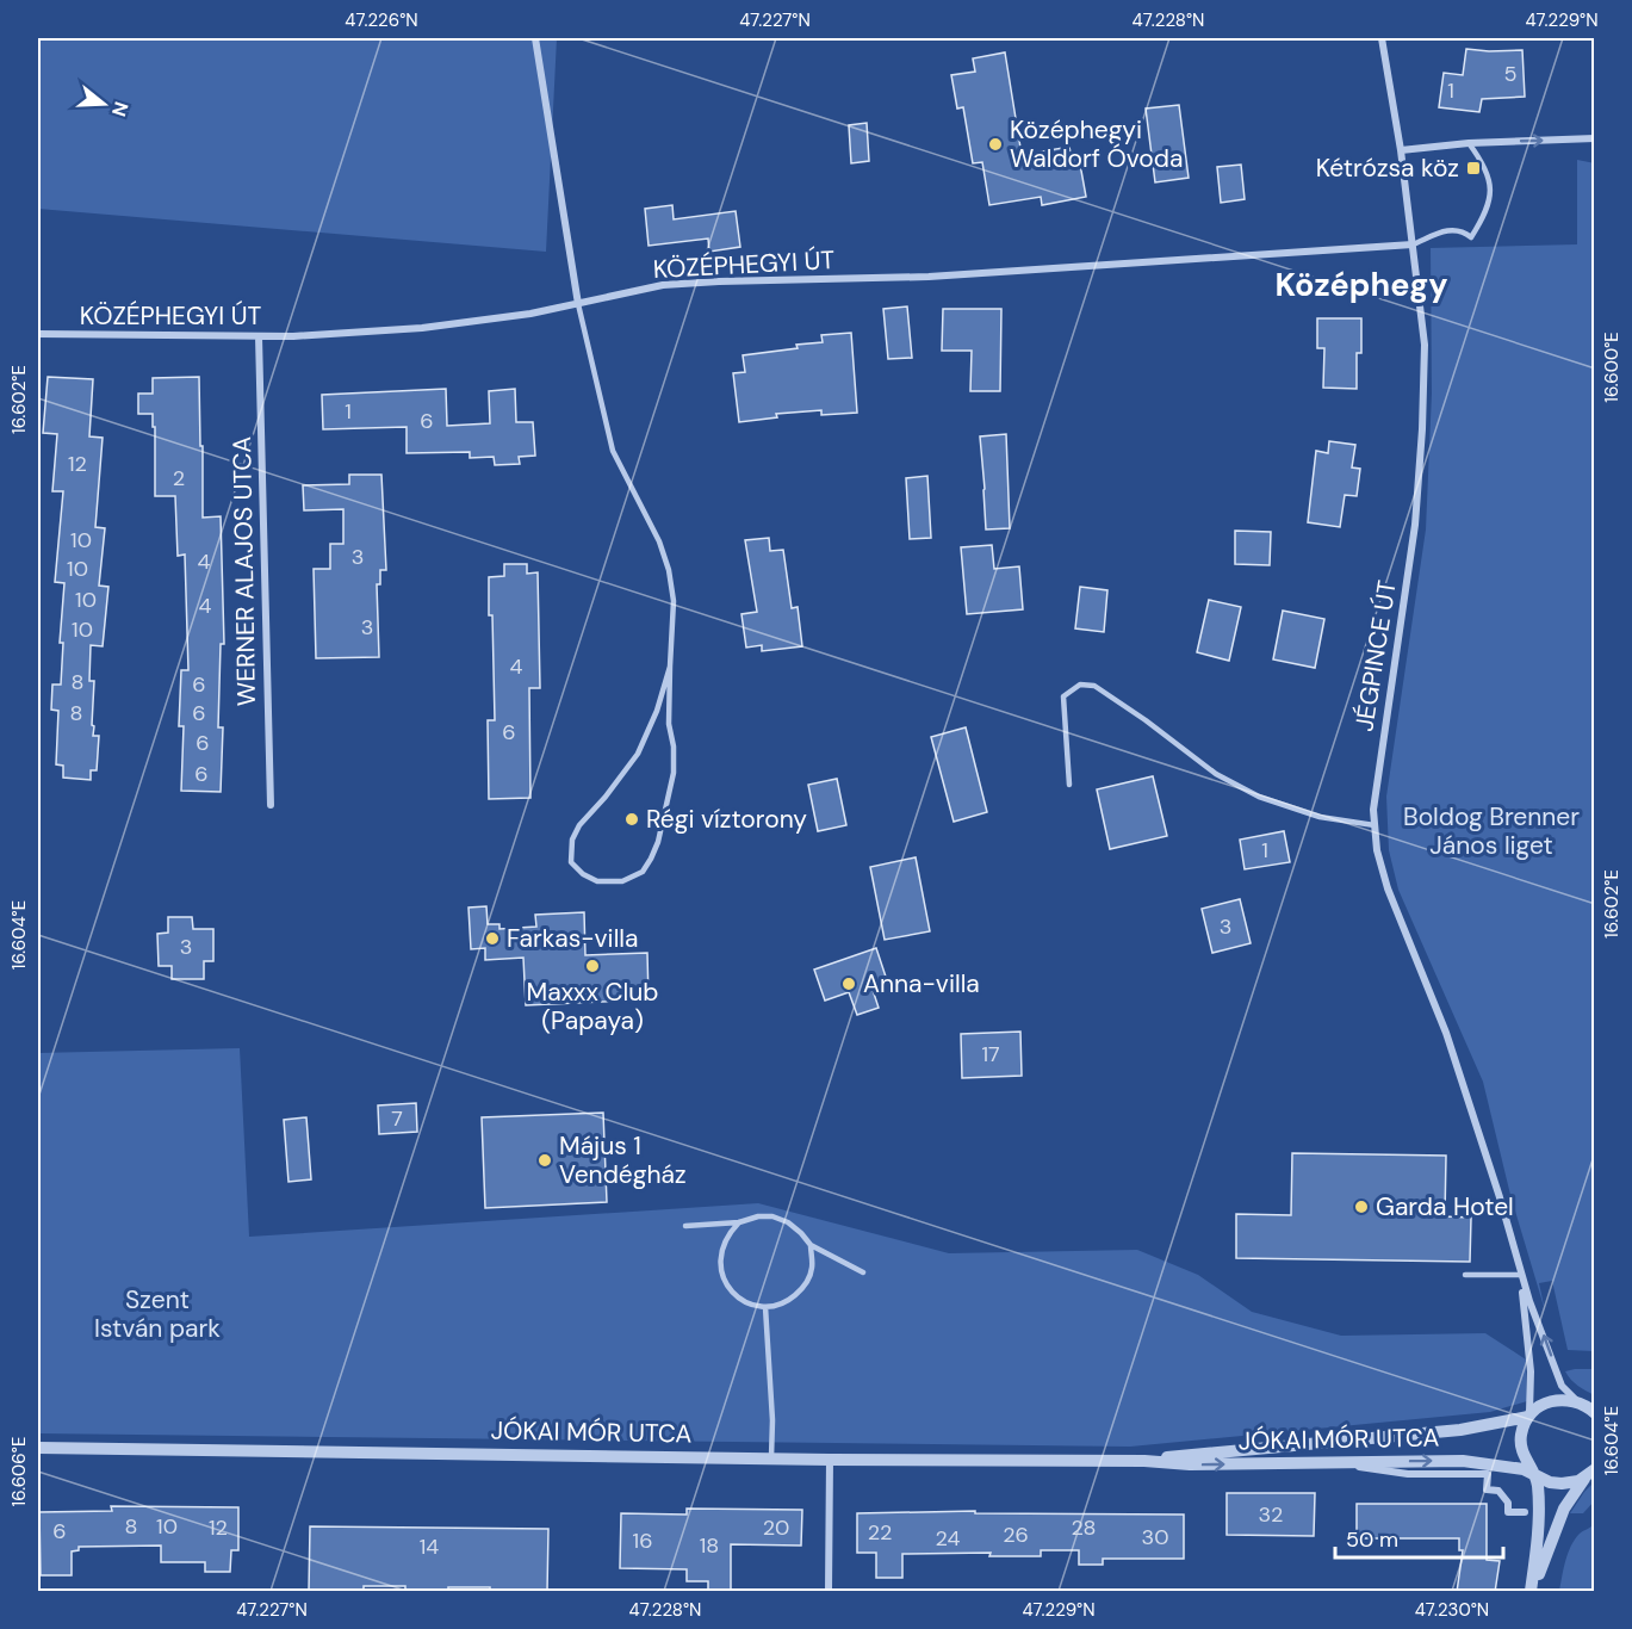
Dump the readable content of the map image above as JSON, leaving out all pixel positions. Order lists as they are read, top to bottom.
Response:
{
  "streets": {
    "street": [
      "KÖZÉPHEGYI ÚT",
      "WERNER ALAJOS UTCA",
      "JÉGPINCE ÚT",
      "JÓKAI MÓR UTCA"
    ]
  },
  "crossings": [
    ["KÖZÉPHEGYI ÚT", "WERNER ALAJOS UTCA"],
    ["KÖZÉPHEGYI ÚT", "JÉGPINCE ÚT"],
    ["JÉGPINCE ÚT", "JÓKAI MÓR UTCA"]
  ],
  "districts": ["Középhegy"],
  "parks": ["Boldog Brenner János liget", "Szent István park"],
  "places": {
    "other": [
      "Középhegyi Waldorf Óvoda",
      "Régi víztorony",
      "Farkas-villa",
      "Maxxx Club (Papaya)",
      "Anna-villa",
      "Május 1 Vendégház",
      "Garda Hotel"
    ],
    "transit": ["Kétrózsa köz"]
  },
  "house_numbers": [
    "5",
    "1",
    "1",
    "6",
    "12",
    "2",
    "10",
    "3",
    "4",
    "10",
    "10",
    "4",
    "3",
    "10",
    "4",
    "8",
    "6",
    "8",
    "6",
    "6",
    "6",
    "6",
    "1",
    "3",
    "3",
    "17",
    "7",
    "32",
    "8",
    "10",
    "12",
    "20",
    "28",
    "6",
    "22",
    "26",
    "30",
    "24",
    "16",
    "18",
    "14"
  ],
  "scale_bar": "50 m",
  "north": "right",
  "coordinates": [
    "47.226°N",
    "47.227°N",
    "47.228°N",
    "47.229°N",
    "16.600°E",
    "16.602°E",
    "16.604°E",
    "16.606°E",
    "47.230°N"
  ]
}
